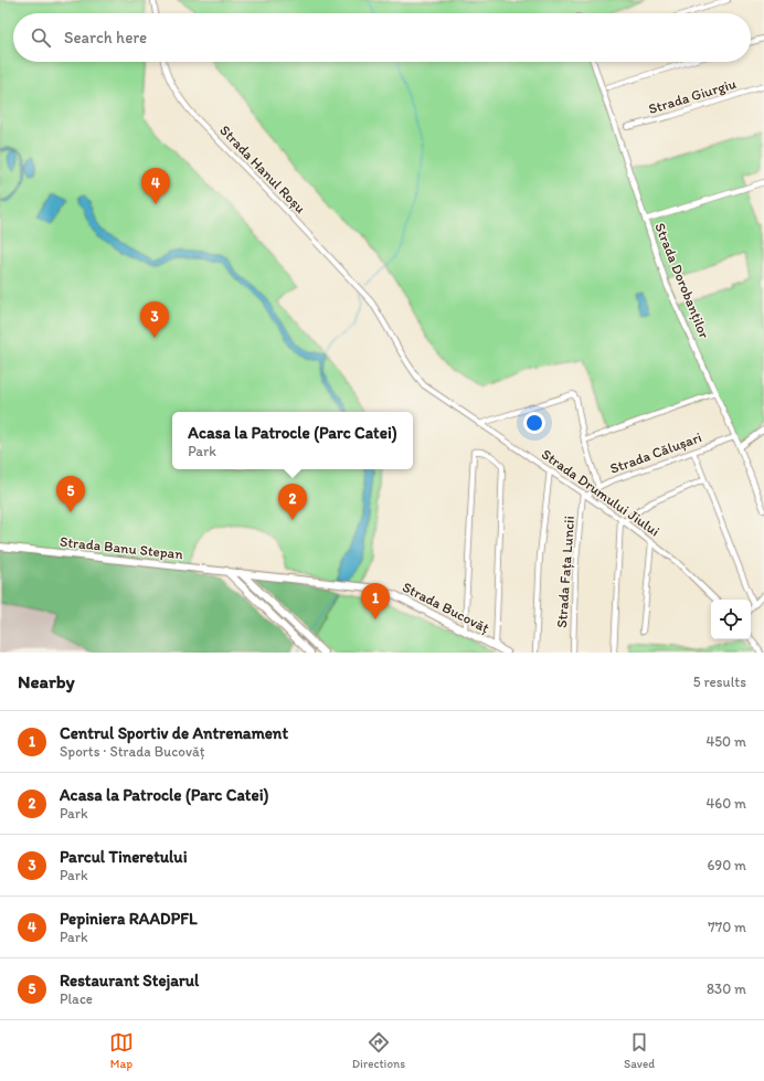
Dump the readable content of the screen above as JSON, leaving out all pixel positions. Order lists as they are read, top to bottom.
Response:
{
  "streets": {
    "main road": ["Strada Banu Stepan", "Strada Bucovăț"],
    "street": [
      "Strada Giurgiu",
      "Strada Hanul Roșu",
      "Strada Dorobanților",
      "Strada Călușari",
      "Strada Drumului Jiului",
      "Strada Fața Luncii"
    ]
  },
  "crossings": [
    ["Strada Hanul Roșu", "Strada Drumului Jiului"],
    ["Strada Dorobanților", "Strada Călușari"],
    ["Strada Călușari", "Strada Drumului Jiului"],
    ["Strada Călușari", "Strada Fața Luncii"],
    ["Strada Drumului Jiului", "Strada Fața Luncii"],
    ["Strada Banu Stepan", "Strada Bucovăț"]
  ],
  "page": {
    "search": "Search here",
    "pins": [
      "4",
      "3",
      "5",
      "2",
      "1"
    ],
    "popup": ["Acasa la Patrocle (Parc Catei)", "Park"],
    "heading": ["Nearby", "5 results"],
    "list": [
      {
        "mark": "1",
        "name": "Centrul Sportiv de Antrenament",
        "note": "Sports · Strada Bucovăț",
        "value": "450 m"
      },
      {
        "mark": "2",
        "name": "Acasa la Patrocle (Parc Catei)",
        "note": "Park",
        "value": "460 m"
      },
      {
        "mark": "3",
        "name": "Parcul Tineretului",
        "note": "Park",
        "value": "690 m"
      },
      {
        "mark": "4",
        "name": "Pepiniera RAADPFL",
        "note": "Park",
        "value": "770 m"
      },
      {
        "mark": "5",
        "name": "Restaurant Stejarul",
        "note": "Place",
        "value": "830 m"
      }
    ],
    "nav": ["Map", "Directions", "Saved"]
  }
}
